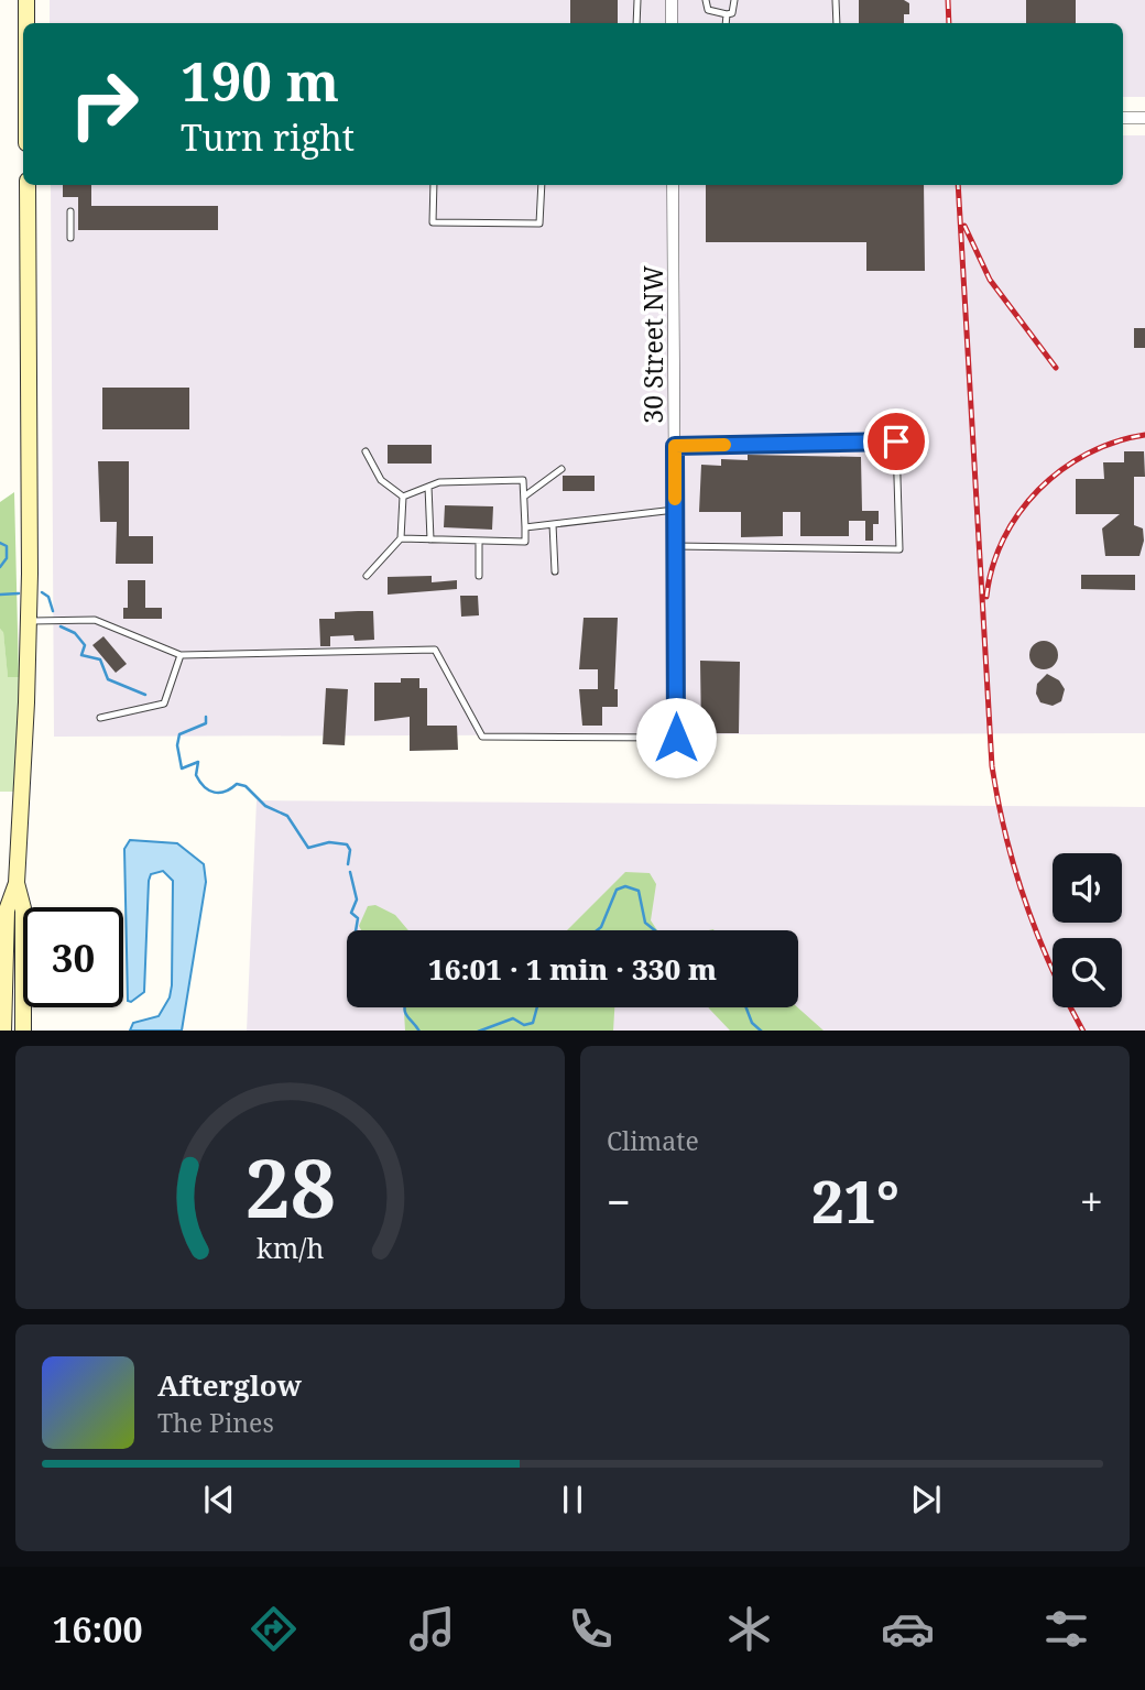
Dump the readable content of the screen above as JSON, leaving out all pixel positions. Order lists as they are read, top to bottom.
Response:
{
  "streets": {
    "street": ["30 Street NW"]
  },
  "page": {
    "turn": ["190 m", "Turn right"],
    "limit": "30",
    "trip": "16:01 · 1 min · 330 m",
    "tile": "Climate",
    "heat": ["−", "21°", "+"],
    "song": ["Afterglow", "The Pines"],
    "tabs": "16:00",
    "gauge": ["28", "km/h"]
  }
}
